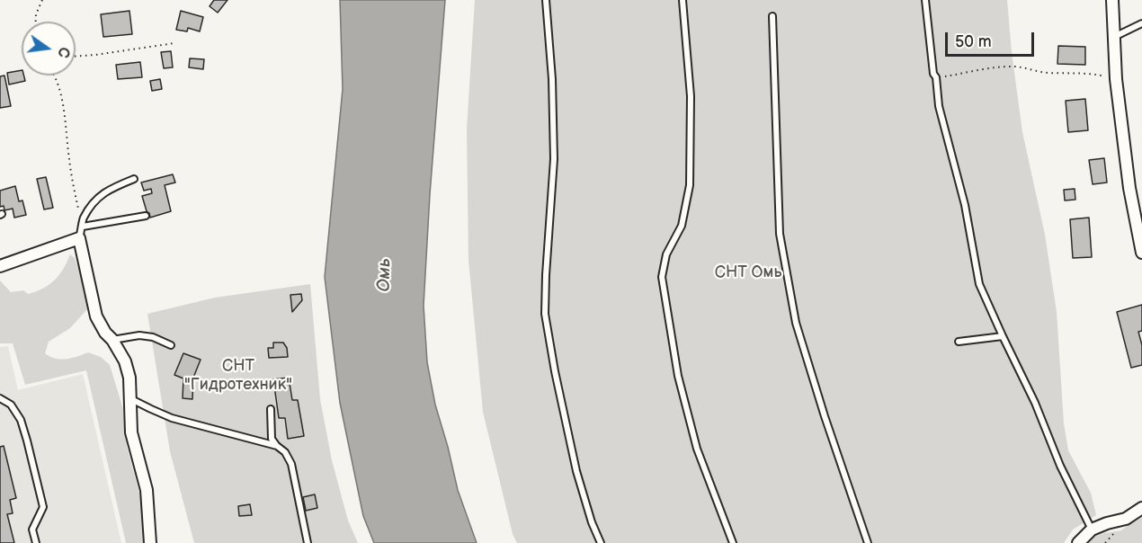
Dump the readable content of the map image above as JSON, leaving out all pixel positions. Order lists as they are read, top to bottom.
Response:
{
  "water": ["Омь"],
  "parks": ["СНТ Омь", "СНТ \"Гидротехник\""],
  "scale_bar": "50 m",
  "north": "right"
}
